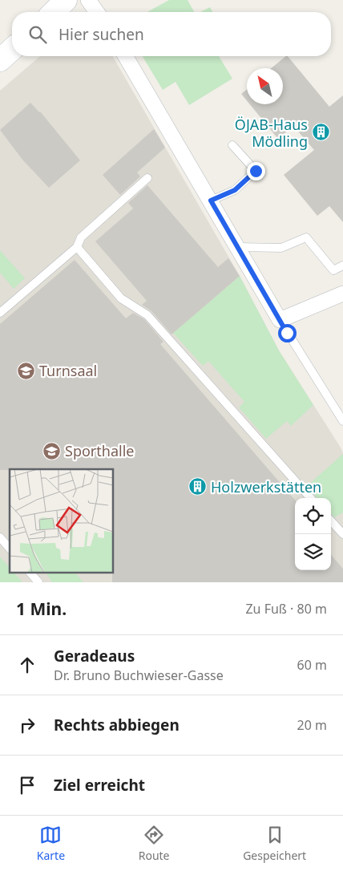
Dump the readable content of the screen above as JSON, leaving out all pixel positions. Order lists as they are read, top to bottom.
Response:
{
  "places": {
    "building": ["ÖJAB-Haus Mödling", "Holzwerkstätten"],
    "school or university": ["Turnsaal", "Sporthalle"]
  },
  "north": "top left",
  "page": {
    "search": "Hier suchen",
    "heading": ["1 Min.", "Zu Fuß · 80 m"],
    "list": [
      ["Geradeaus", "Dr. Bruno Buchwieser-Gasse", "60 m"],
      ["Rechts abbiegen", "20 m"],
      "Ziel erreicht"
    ],
    "nav": ["Karte", "Route", "Gespeichert"]
  }
}
